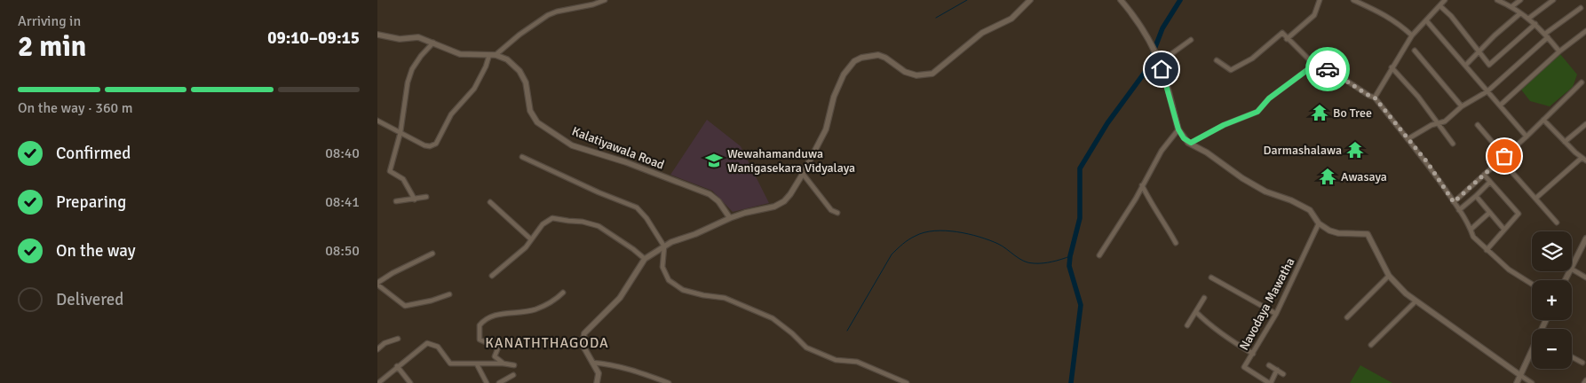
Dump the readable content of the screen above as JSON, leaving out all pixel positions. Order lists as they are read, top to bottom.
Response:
{
  "streets": {
    "street": ["Kalatiyawala Road", "Navodaya Mawatha"]
  },
  "districts": ["KANATHTHAGODA"],
  "places": {
    "temple": ["Bo Tree", "Darmashalawa", "Awasaya"],
    "school or university": ["Wewahamanduwa Wanigasekara Vidyalaya"]
  },
  "page": {
    "heading": ["2 min", "Arriving in", "09:10–09:15"],
    "bar": "On the way · 360 m",
    "list": [
      ["Confirmed", "08:40"],
      ["Preparing", "08:41"],
      ["On the way", "08:50"],
      "Delivered"
    ],
    "map_buttons": ["+", "−"]
  }
}
